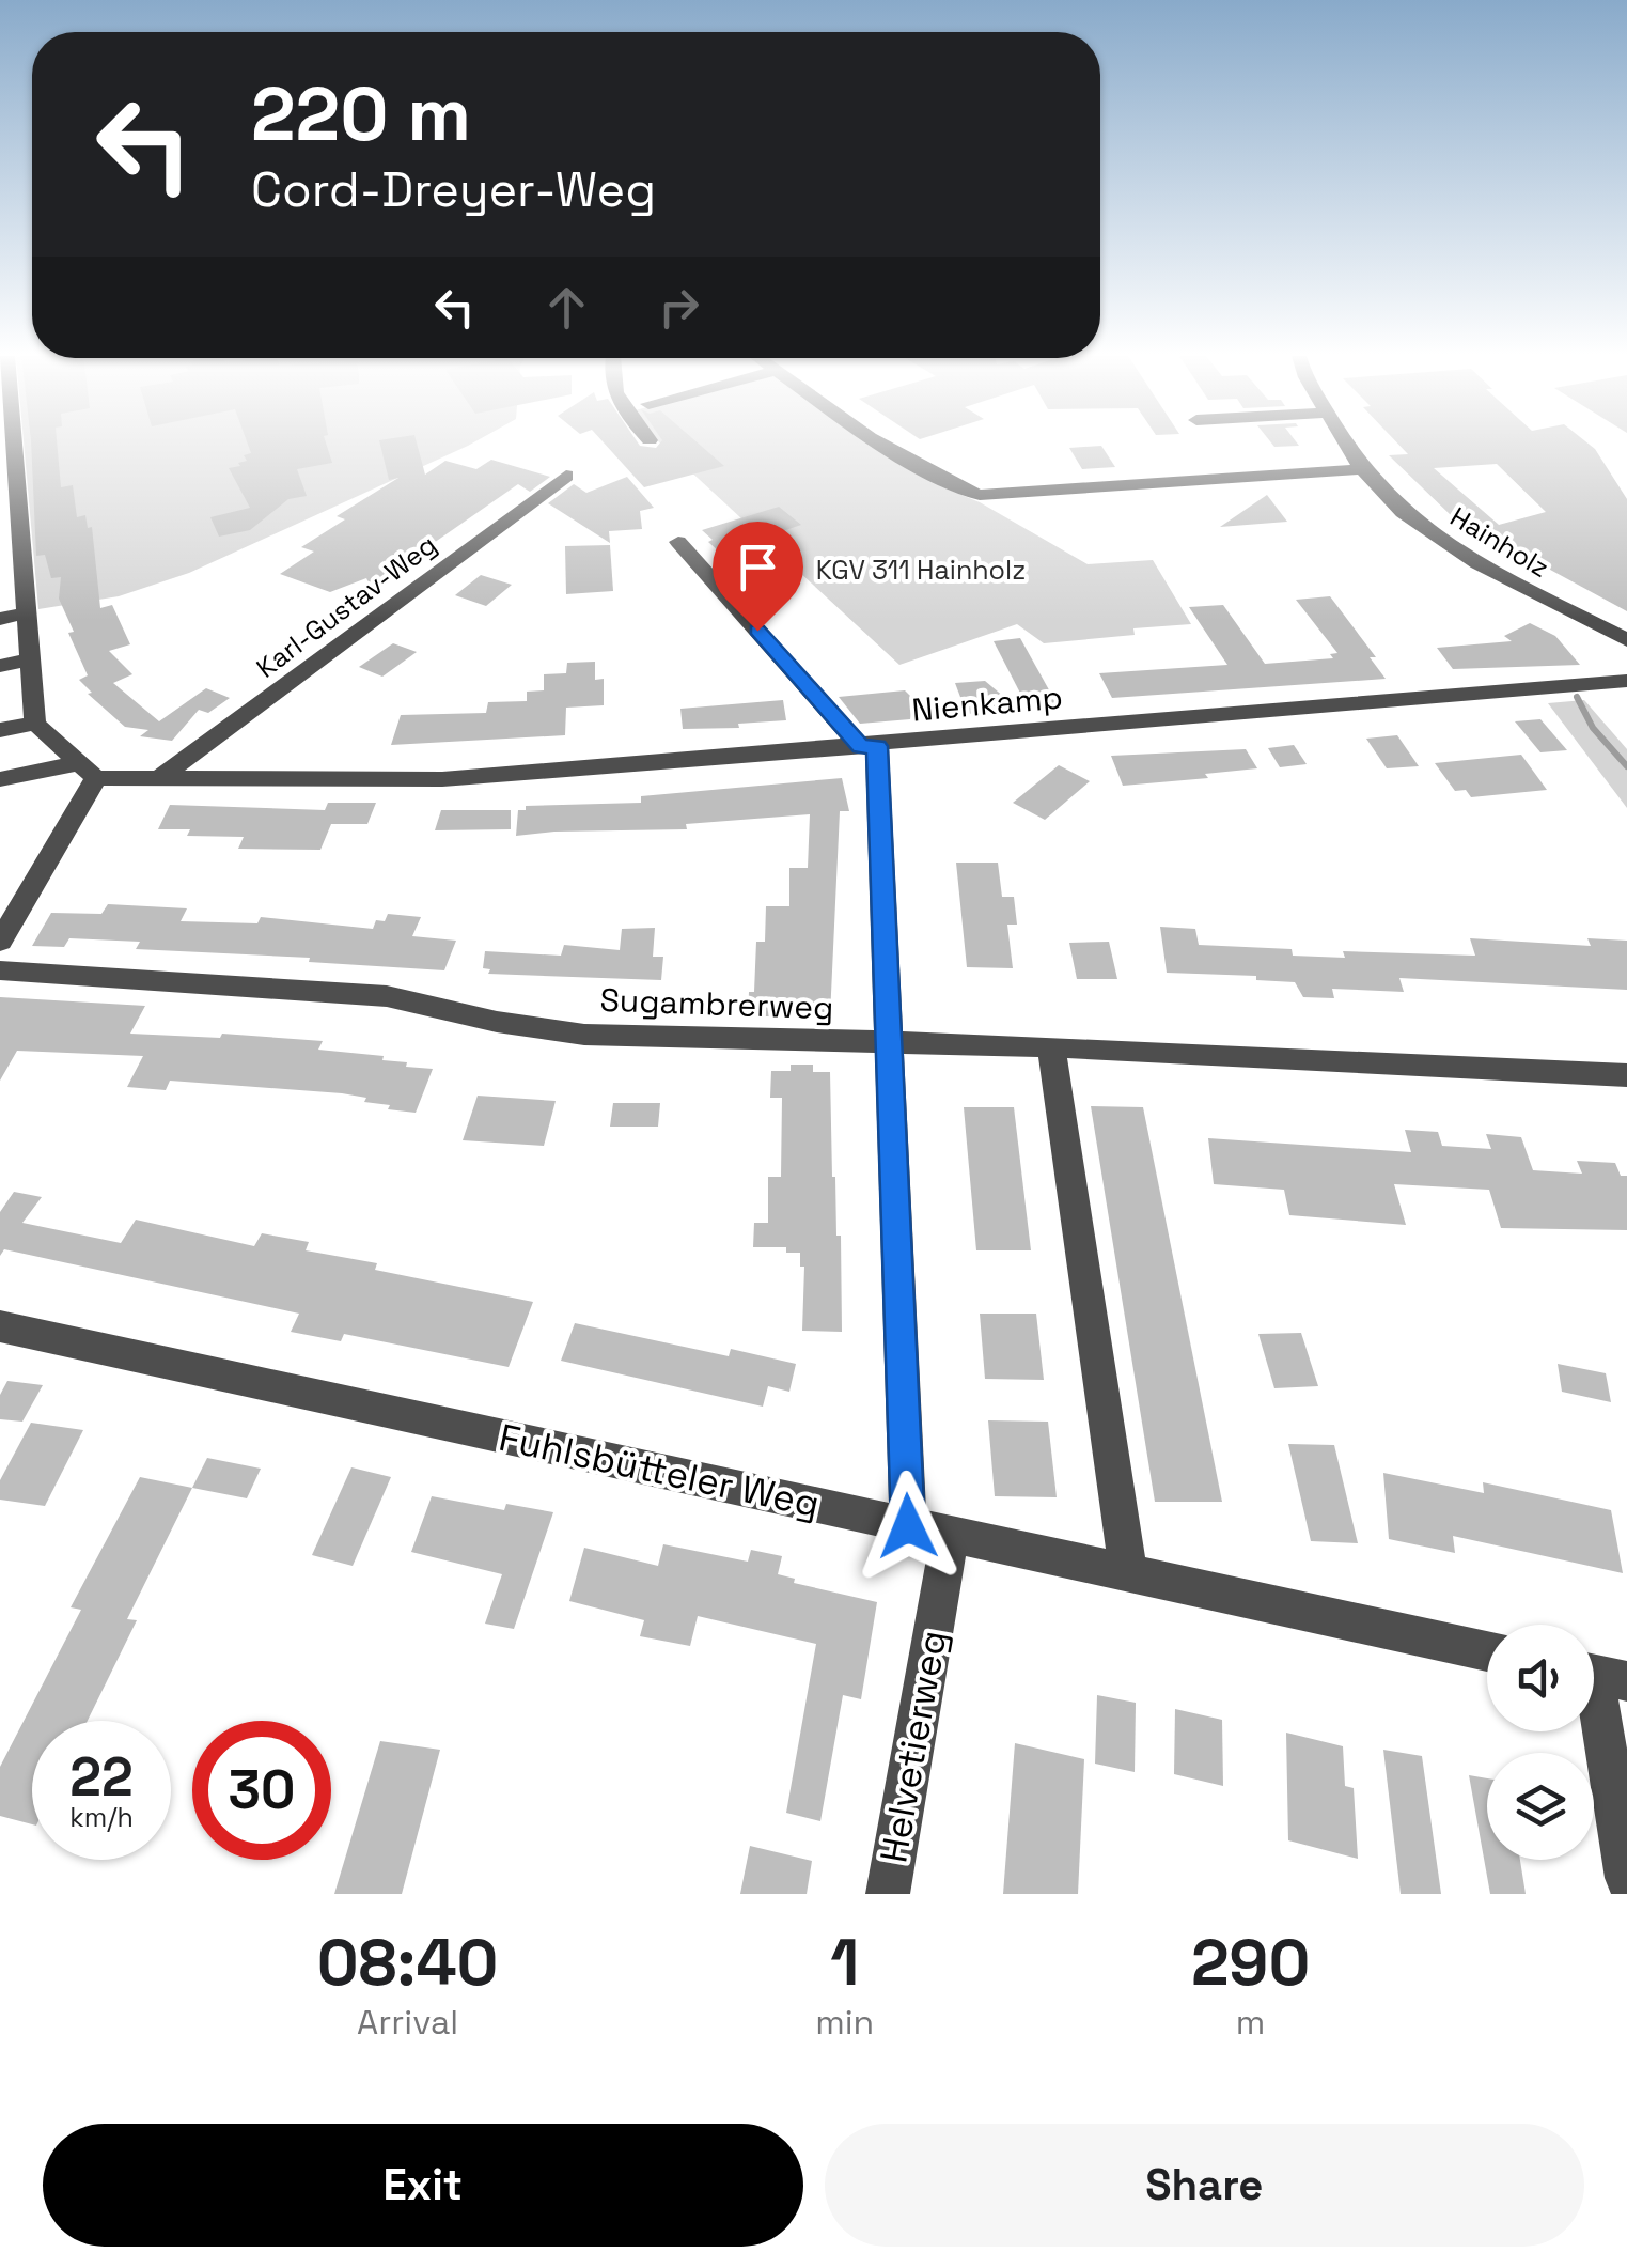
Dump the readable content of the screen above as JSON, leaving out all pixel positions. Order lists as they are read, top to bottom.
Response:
{
  "streets": {
    "street": [
      "Hainholz",
      "Karl-Gustav-Weg",
      "Nienkamp",
      "Sugambrerweg",
      "Fuhlsbütteler Weg",
      "Helvetierweg"
    ]
  },
  "crossings": [
    ["Karl-Gustav-Weg", "Nienkamp"],
    ["Fuhlsbütteler Weg", "Helvetierweg"]
  ],
  "parks": ["KGV 311 Hainholz"],
  "page": {
    "turn": ["220 m", "Cord-Dreyer-Weg"],
    "speed": "22 km/h",
    "limit": "30",
    "eta": [
      "08:40",
      "Arrival",
      "1",
      "min",
      "290",
      "m"
    ],
    "buttons": ["Exit", "Share"]
  }
}
